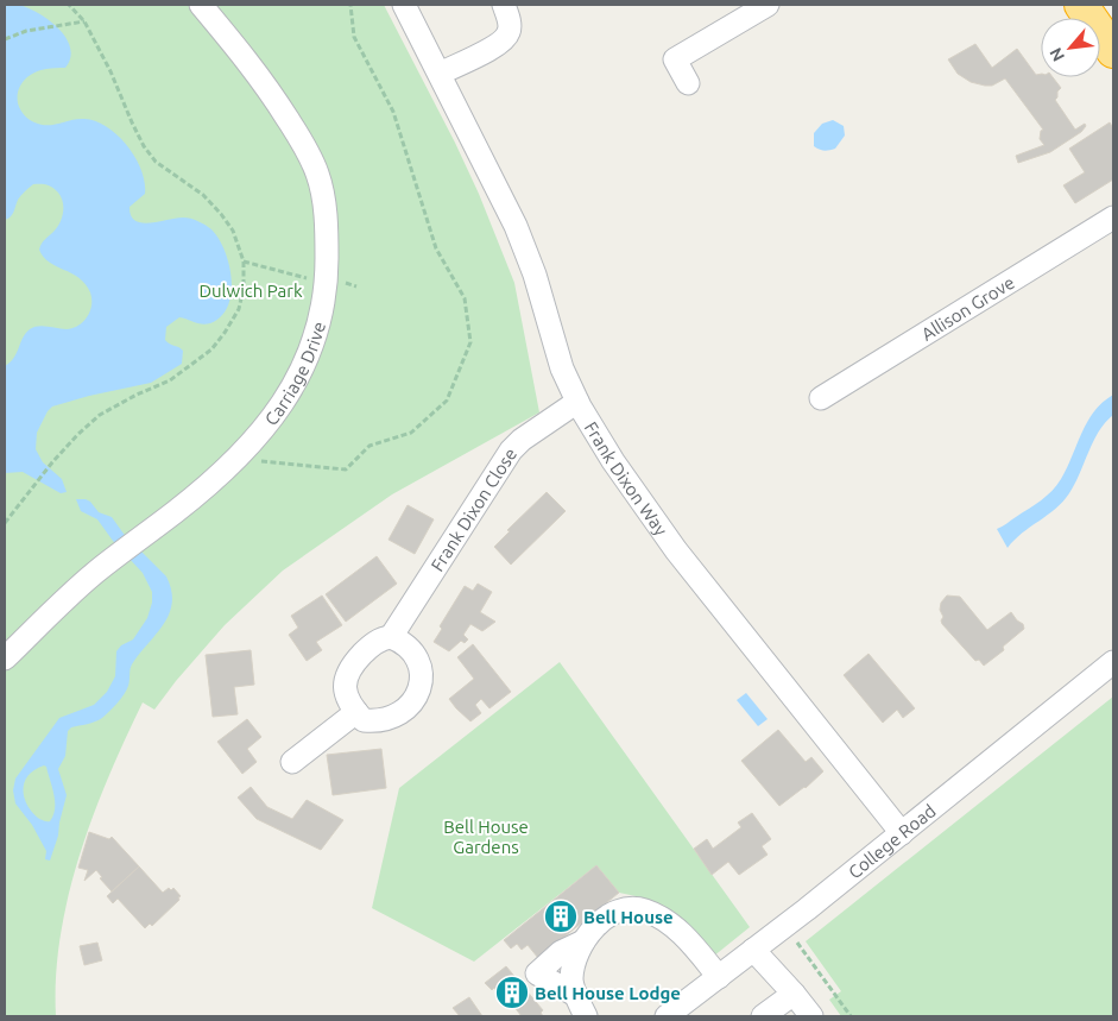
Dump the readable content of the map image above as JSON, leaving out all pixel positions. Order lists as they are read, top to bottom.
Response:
{
  "streets": {
    "street": [
      "Allison Grove",
      "Carriage Drive",
      "Frank Dixon Way",
      "Frank Dixon Close",
      "College Road"
    ]
  },
  "crossings": [
    ["Frank Dixon Way", "Frank Dixon Close"],
    ["Frank Dixon Way", "College Road"]
  ],
  "parks": ["Dulwich Park", "Bell House Gardens"],
  "places": {
    "building": ["Bell House", "Bell House Lodge"]
  },
  "north": "bottom left"
}
